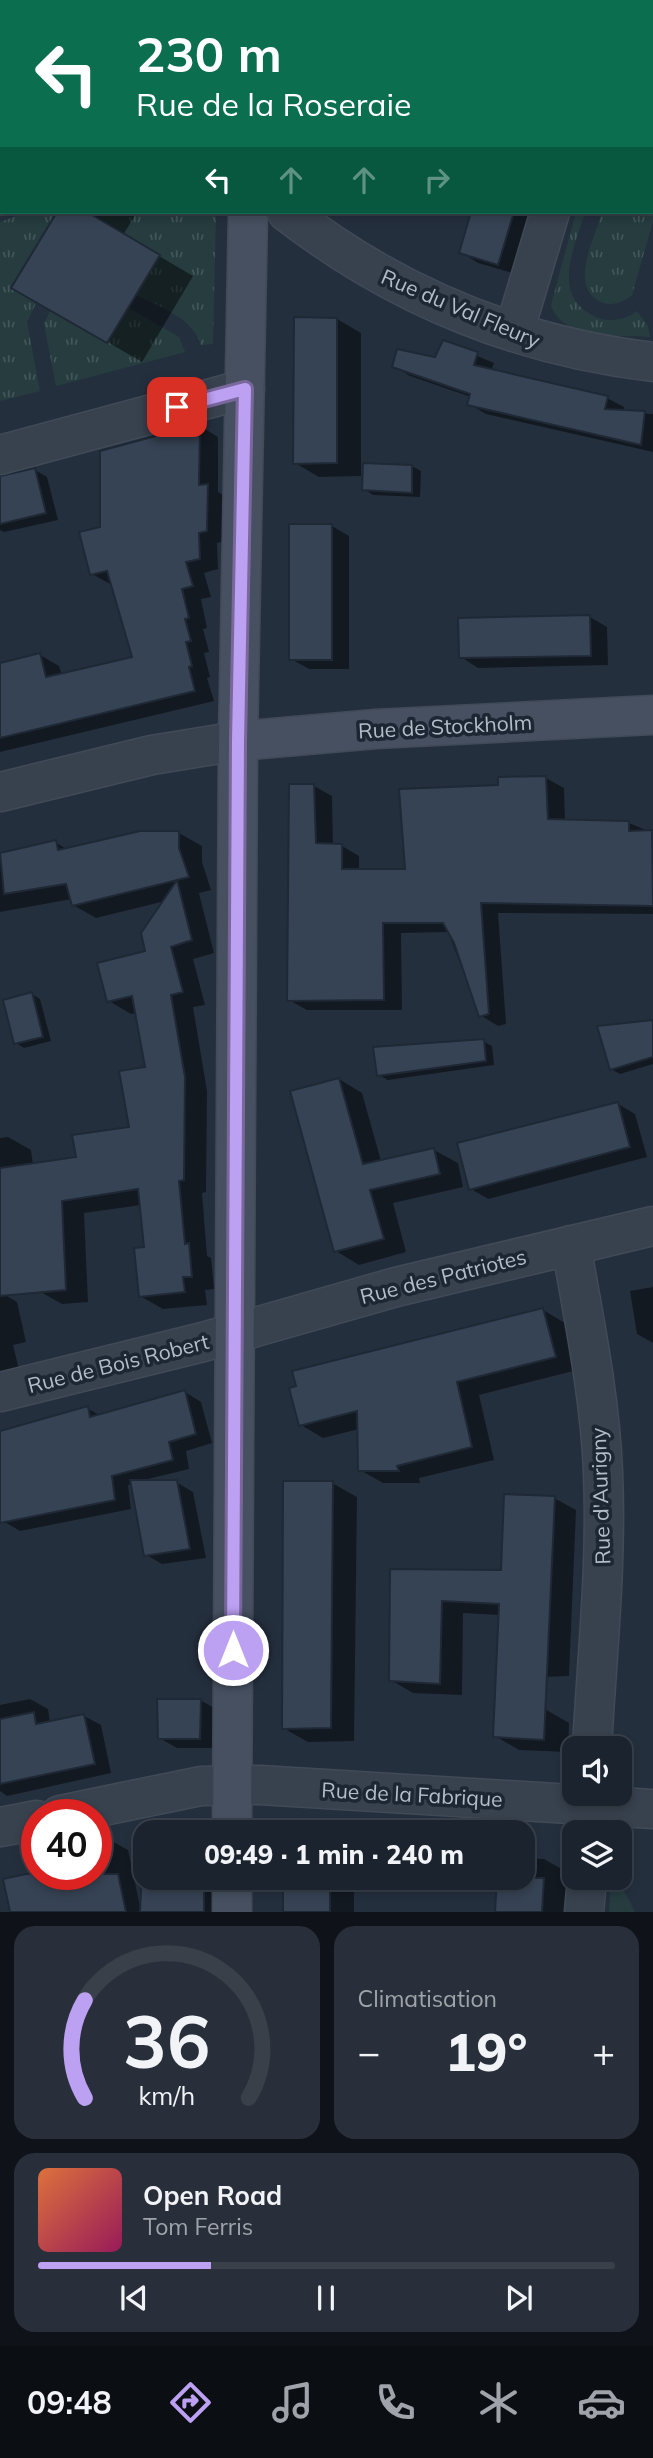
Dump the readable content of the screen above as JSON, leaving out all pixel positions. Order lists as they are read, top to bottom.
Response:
{
  "streets": {
    "street": [
      "Rue du Val Fleury",
      "Rue de Stockholm",
      "Rue des Patriotes",
      "Rue de Bois Robert",
      "Rue d'Aurigny",
      "Rue de la Fabrique"
    ]
  },
  "crossings": [
    ["Rue des Patriotes", "Rue de Bois Robert"],
    ["Rue des Patriotes", "Rue d'Aurigny"]
  ],
  "page": {
    "turn": ["230 m", "Rue de la Roseraie"],
    "limit": "40",
    "trip": "09:49 · 1 min · 240 m",
    "tile": "Climatisation",
    "heat": ["−", "19°", "+"],
    "song": ["Open Road", "Tom Ferris"],
    "tabs": "09:48",
    "gauge": ["36", "km/h"]
  }
}
